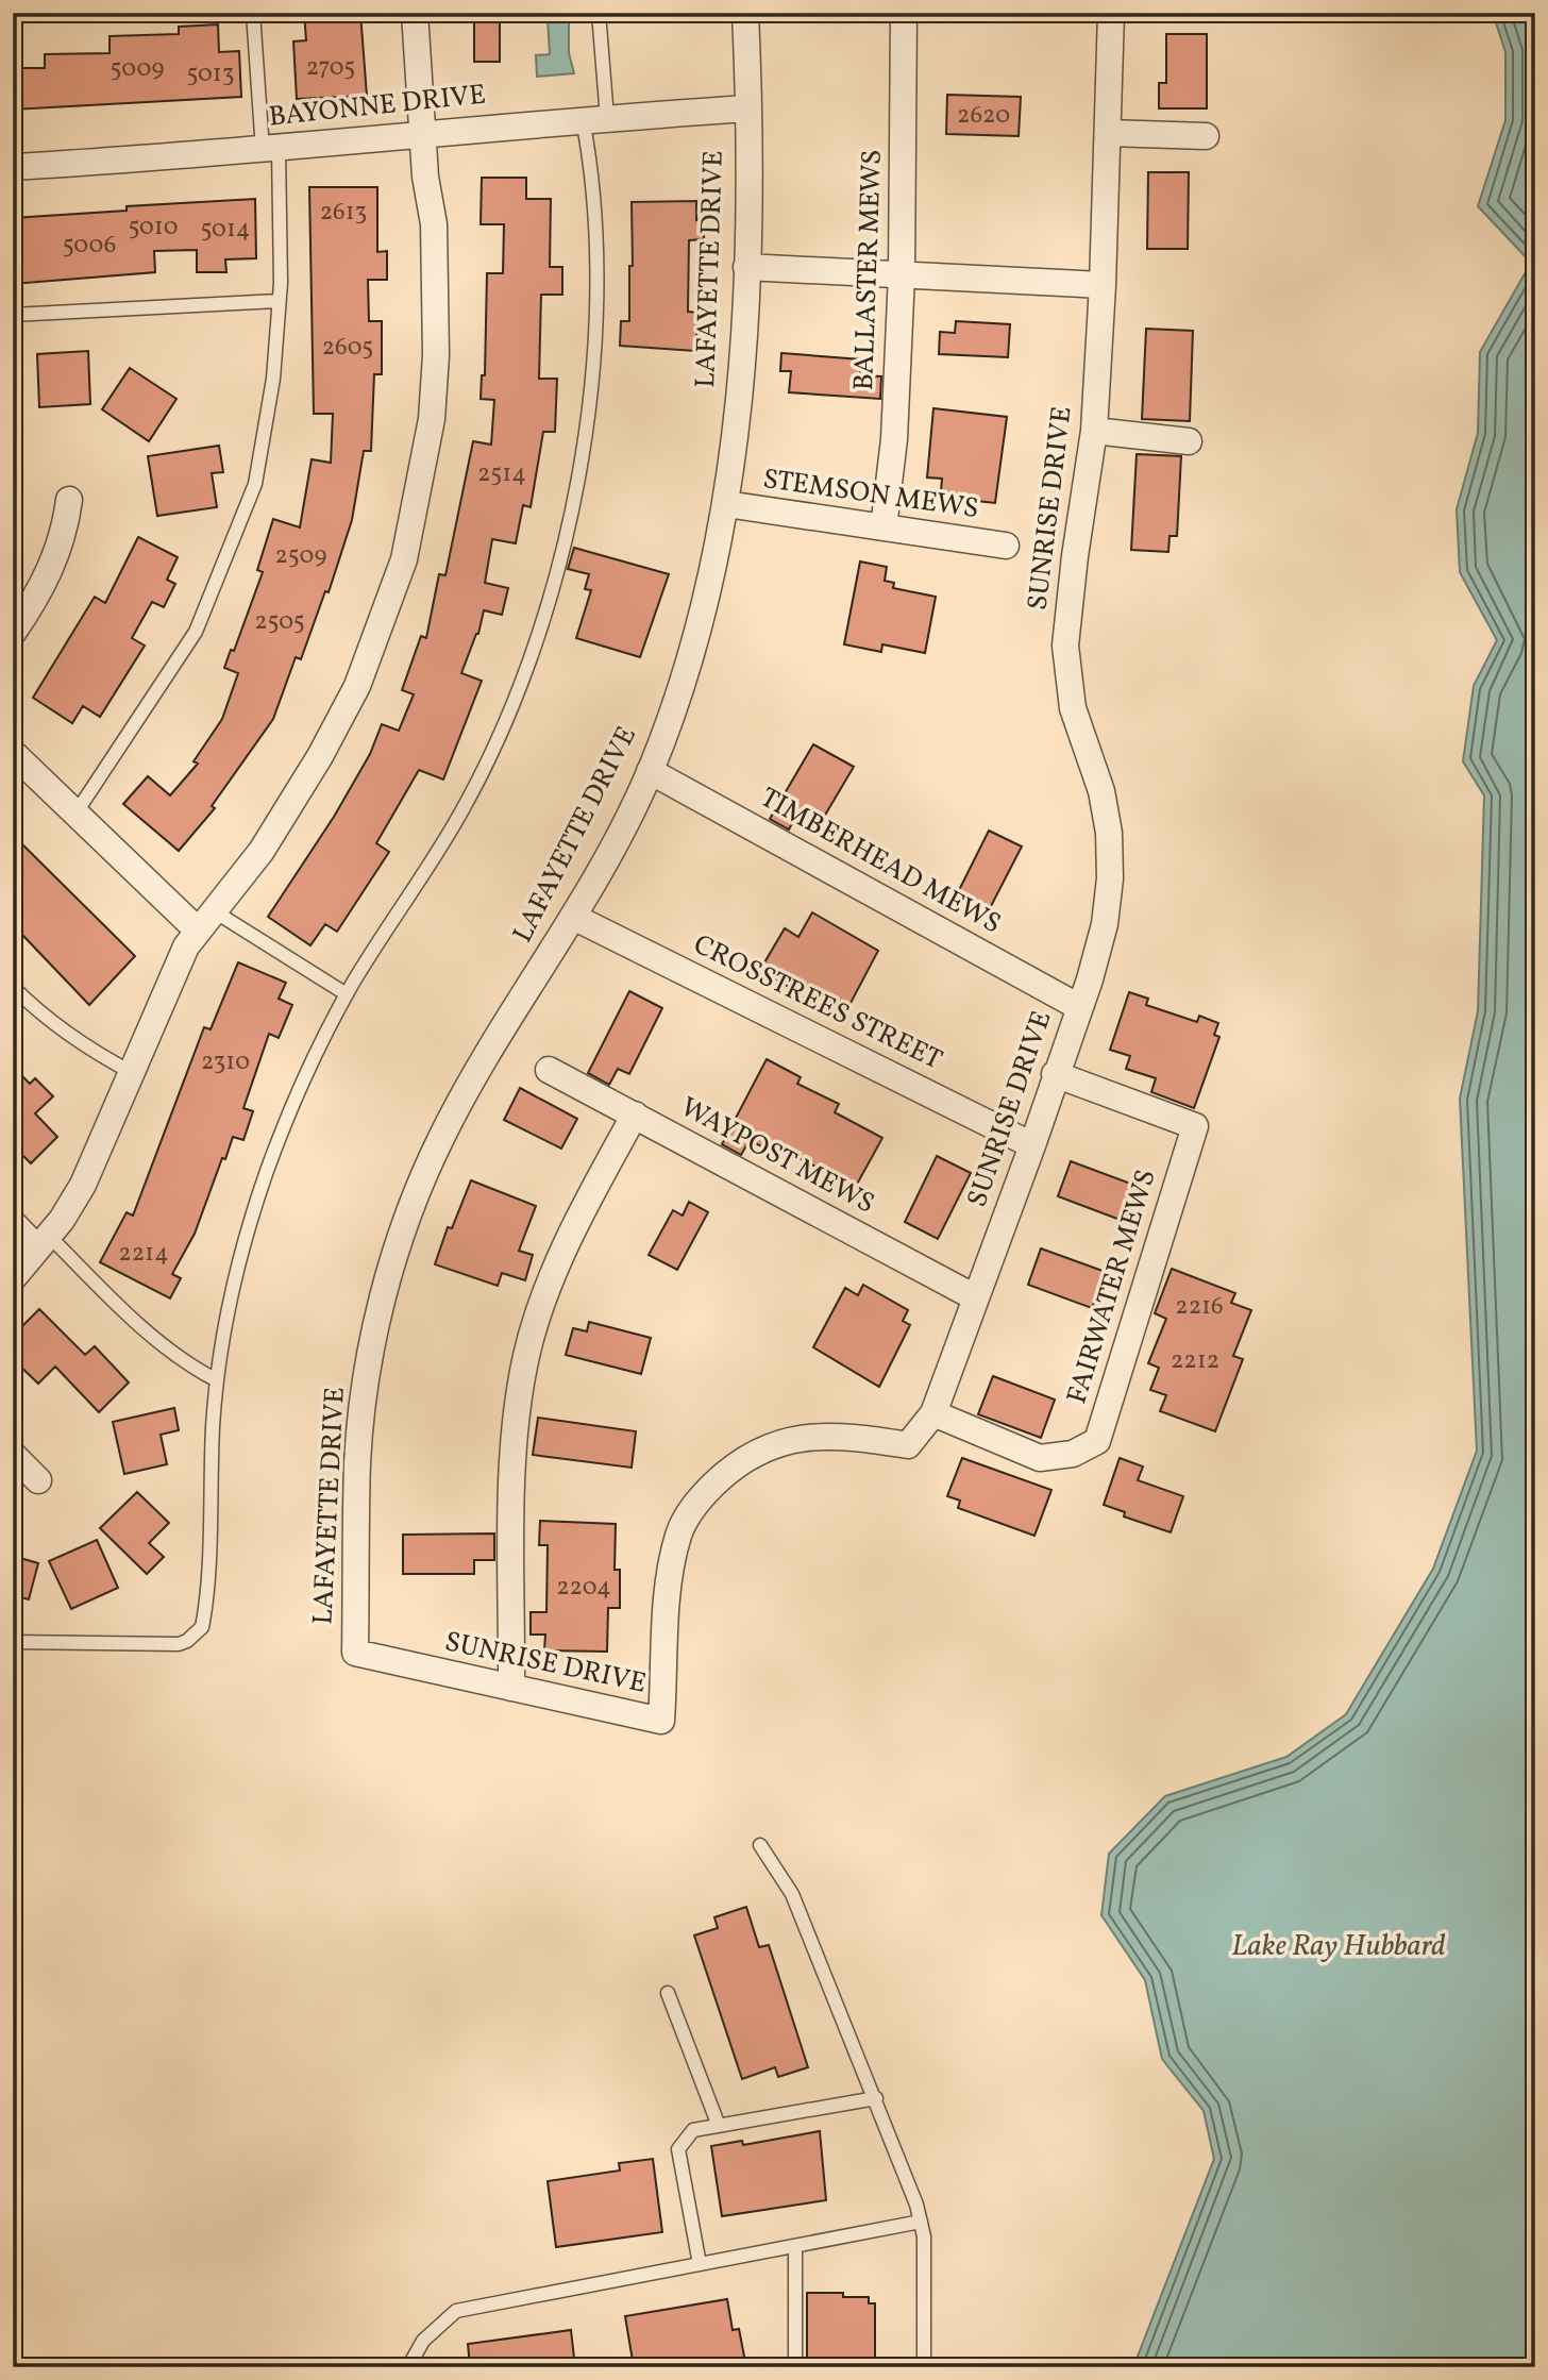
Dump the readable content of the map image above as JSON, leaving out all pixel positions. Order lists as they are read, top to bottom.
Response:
{
  "streets": {
    "street": [
      "BAYONNE DRIVE",
      "LAFAYETTE DRIVE",
      "BALLASTER MEWS",
      "STEMSON MEWS",
      "SUNRISE DRIVE",
      "TIMBERHEAD MEWS",
      "CROSSTREES STREET",
      "WAYPOST MEWS",
      "FAIRWATER MEWS"
    ]
  },
  "crossings": [
    ["BAYONNE DRIVE", "LAFAYETTE DRIVE"],
    ["LAFAYETTE DRIVE", "STEMSON MEWS"],
    ["LAFAYETTE DRIVE", "SUNRISE DRIVE"],
    ["LAFAYETTE DRIVE", "TIMBERHEAD MEWS"],
    ["LAFAYETTE DRIVE", "CROSSTREES STREET"],
    ["BALLASTER MEWS", "STEMSON MEWS"],
    ["SUNRISE DRIVE", "TIMBERHEAD MEWS"],
    ["SUNRISE DRIVE", "CROSSTREES STREET"],
    ["SUNRISE DRIVE", "WAYPOST MEWS"],
    ["SUNRISE DRIVE", "FAIRWATER MEWS"]
  ],
  "water": ["Lake Ray Hubbard"],
  "house_numbers": [
    "2705",
    "5009",
    "5013",
    "2620",
    "2613",
    "5010",
    "5014",
    "5006",
    "2605",
    "2514",
    "2509",
    "2505",
    "2310",
    "2214",
    "2216",
    "2212",
    "2204"
  ]
}
